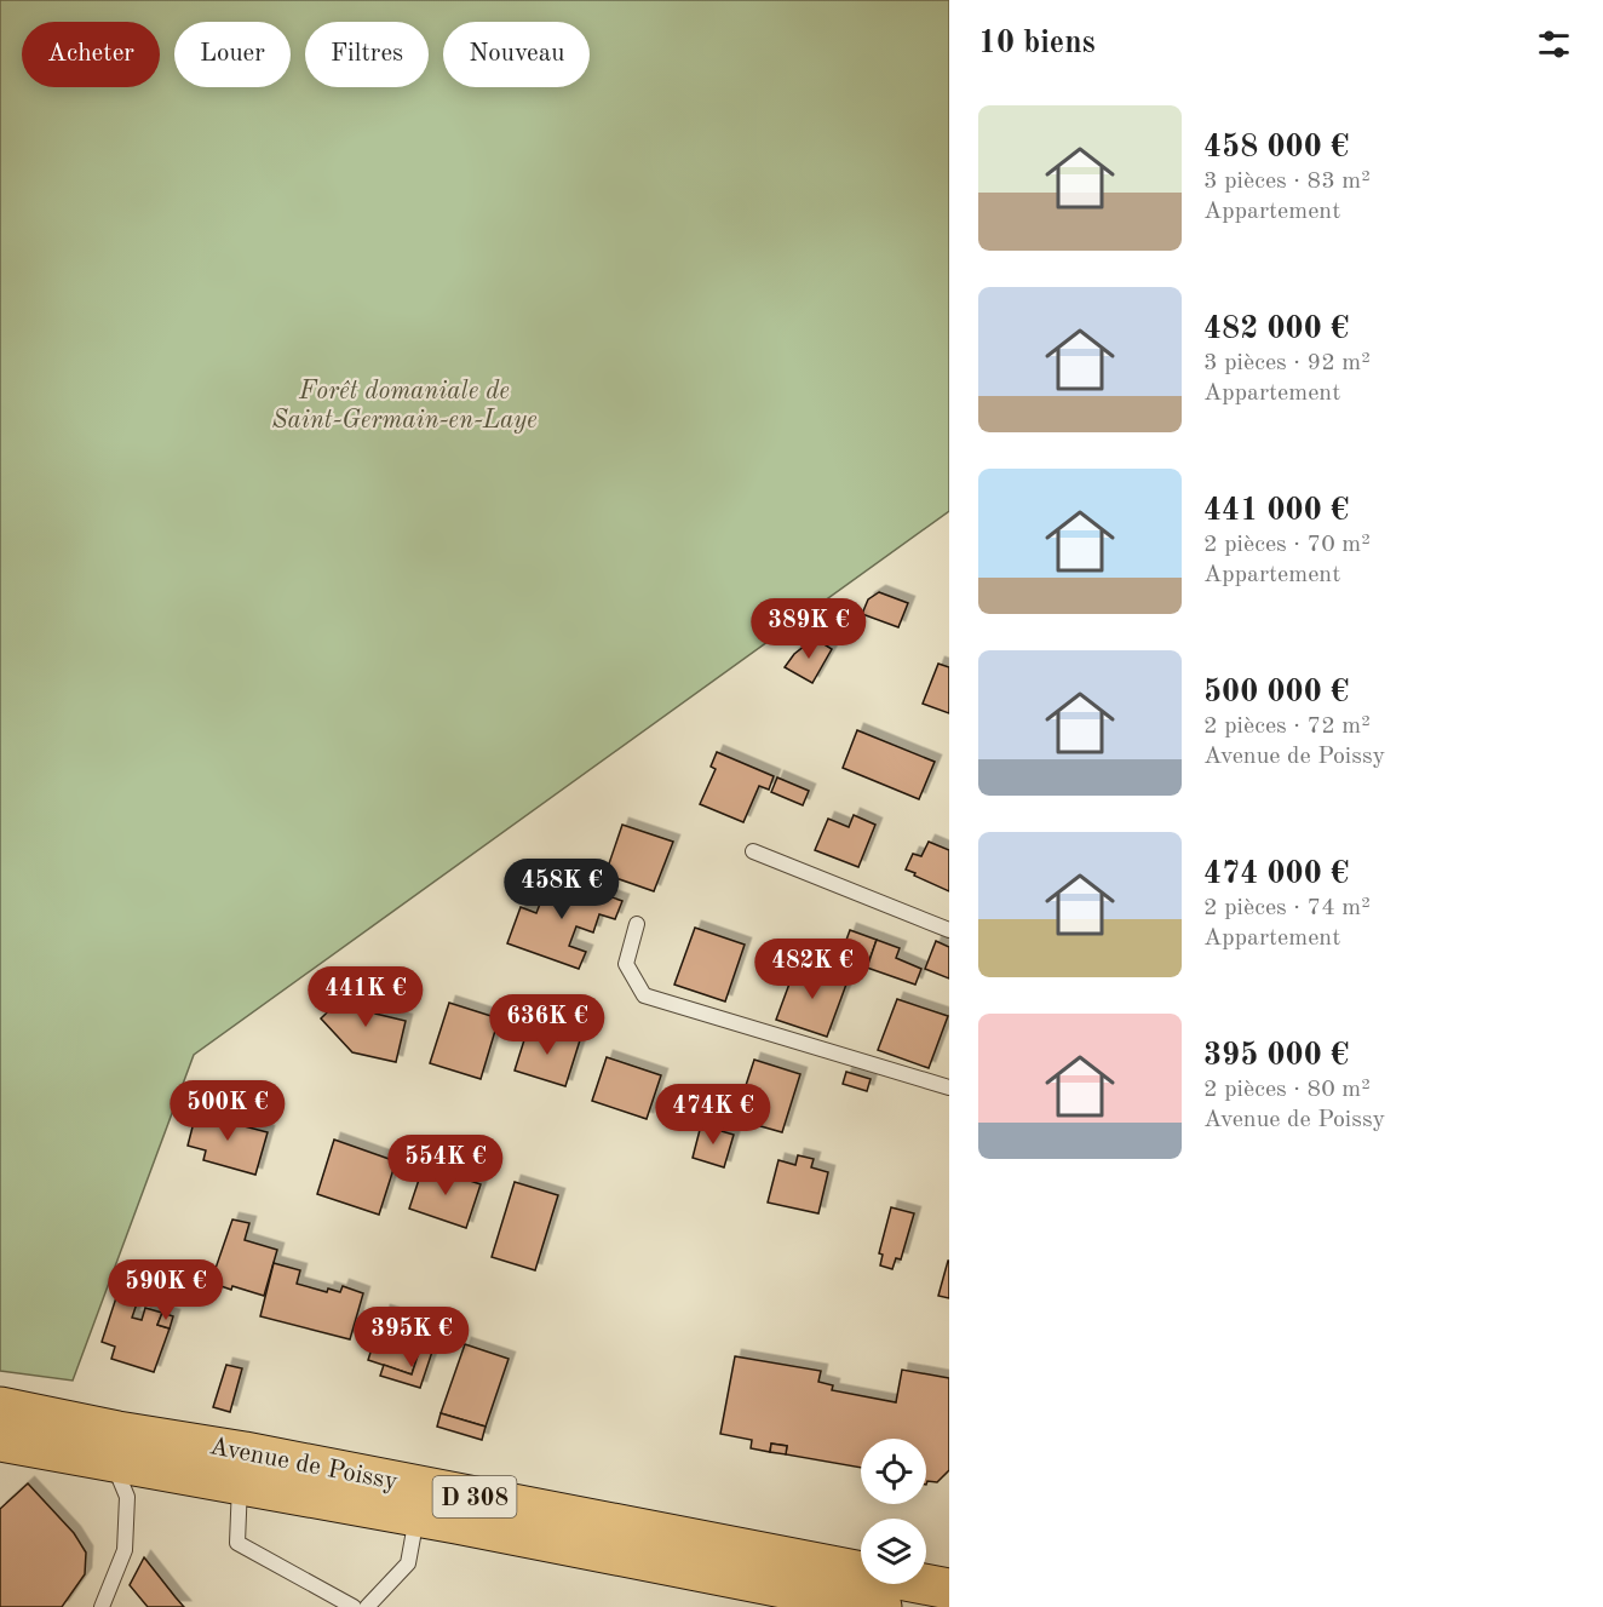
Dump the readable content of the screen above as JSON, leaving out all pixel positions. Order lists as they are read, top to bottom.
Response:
{
  "streets": {
    "main road": ["Avenue de Poissy", "D 308"]
  },
  "parks": ["Forêt domaniale de Saint-Germain-en-Laye"],
  "page": {
    "heading": "10 biens",
    "chip": [
      "Acheter",
      "Louer",
      "Filtres",
      "Nouveau"
    ],
    "list": [
      {
        "name": "458 000 €",
        "note": "3 pièces · 83 m² · Appartement"
      },
      {
        "name": "482 000 €",
        "note": "3 pièces · 92 m² · Appartement"
      },
      {
        "name": "441 000 €",
        "note": "2 pièces · 70 m² · Appartement"
      },
      {
        "name": "500 000 €",
        "note": "2 pièces · 72 m² · Avenue de Poissy"
      },
      {
        "name": "474 000 €",
        "note": "2 pièces · 74 m² · Appartement"
      },
      {
        "name": "395 000 €",
        "note": "2 pièces · 80 m² · Avenue de Poissy"
      }
    ],
    "price": [
      "389K €",
      "458K €",
      "482K €",
      "441K €",
      "636K €",
      "500K €",
      "474K €",
      "554K €",
      "590K €",
      "395K €"
    ]
  }
}
